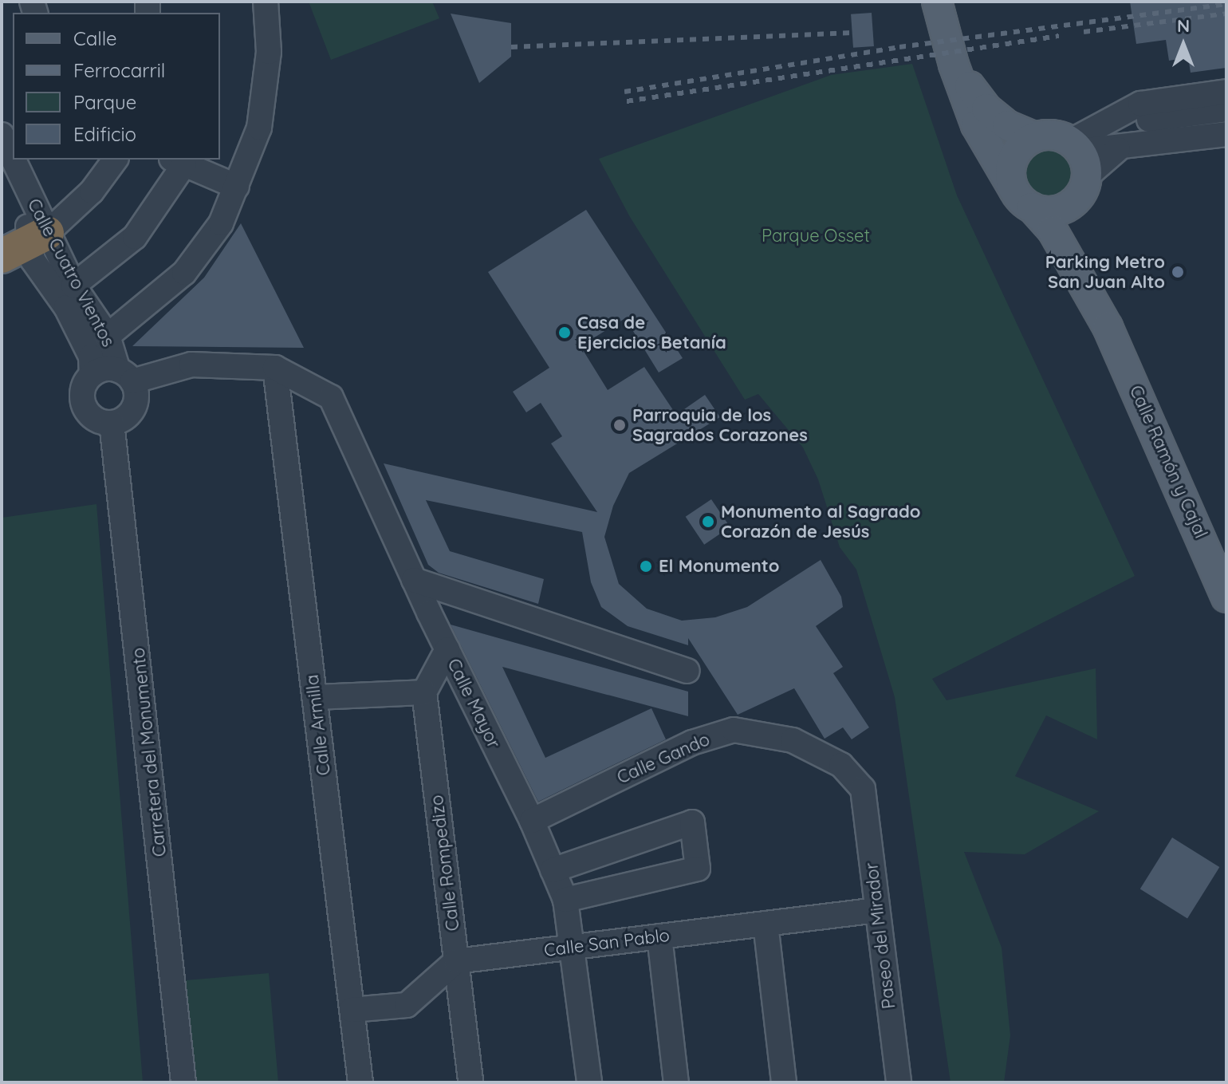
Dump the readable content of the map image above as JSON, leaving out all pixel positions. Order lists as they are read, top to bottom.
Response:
{
  "streets": {
    "main road": ["Calle Ramón y Cajal"],
    "street": [
      "Calle Cuatro Vientos",
      "Calle Mayor",
      "Calle Armilla",
      "Carretera del Monumento",
      "Calle Gando",
      "Calle Rompedizo",
      "Paseo del Mirador",
      "Calle San Pablo"
    ]
  },
  "crossings": [
    ["Calle Cuatro Vientos", "Carretera del Monumento"],
    ["Calle Mayor", "Calle Armilla"],
    ["Calle Mayor", "Calle Gando"],
    ["Calle Mayor", "Calle San Pablo"],
    ["Calle Gando", "Paseo del Mirador"],
    ["Calle Rompedizo", "Calle San Pablo"],
    ["Paseo del Mirador", "Calle San Pablo"]
  ],
  "parks": ["Parque Osset"],
  "places": [
    "Parking Metro San Juan Alto",
    "Casa de Ejercicios Betanía",
    "Parroquia de los Sagrados Corazones",
    "Monumento al Sagrado Corazón de Jesús",
    "El Monumento"
  ],
  "legend": [
    "Calle",
    "Ferrocarril",
    "Parque",
    "Edificio"
  ],
  "north": "top"
}
